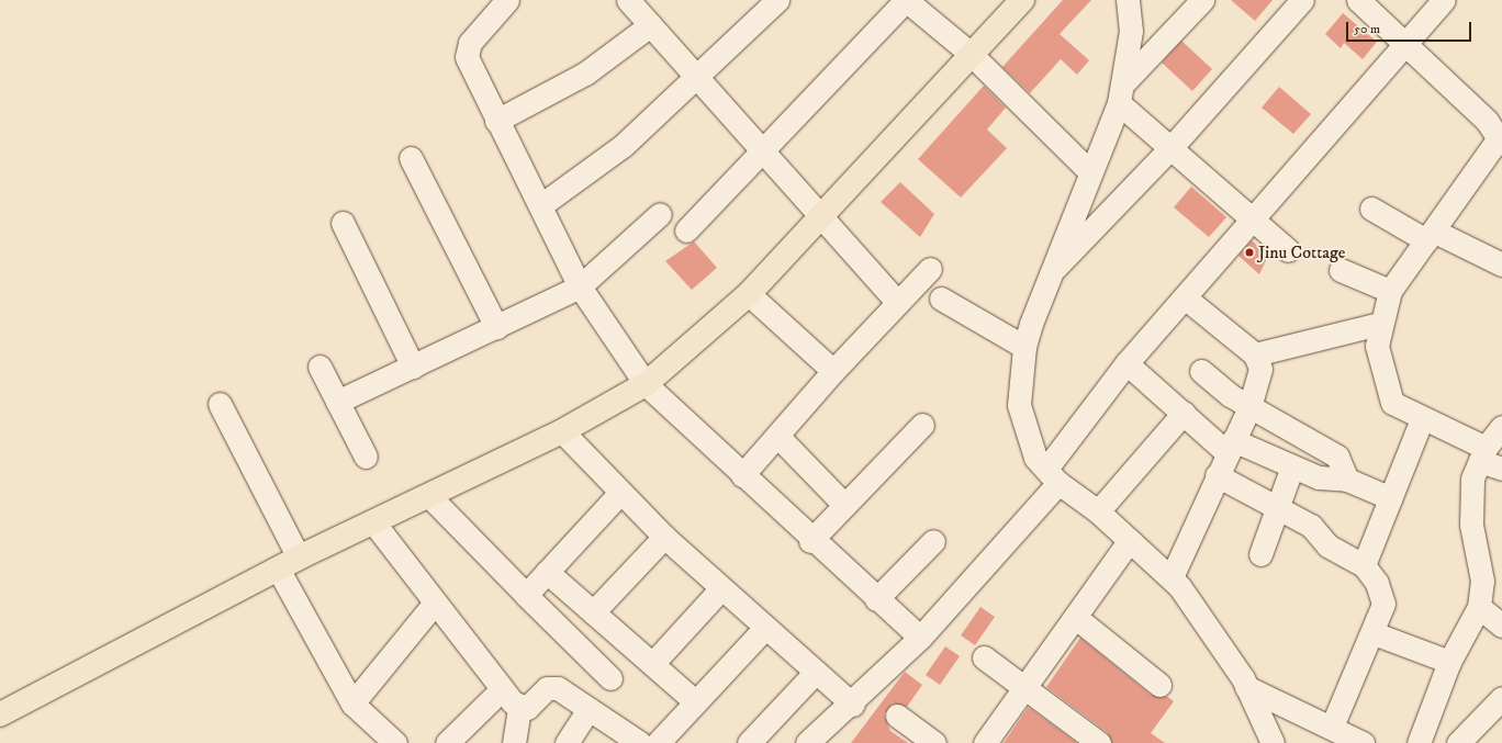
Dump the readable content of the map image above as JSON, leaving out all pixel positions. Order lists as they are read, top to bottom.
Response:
{
  "places": ["Jinu Cottage"],
  "scale_bar": "50 m"
}
